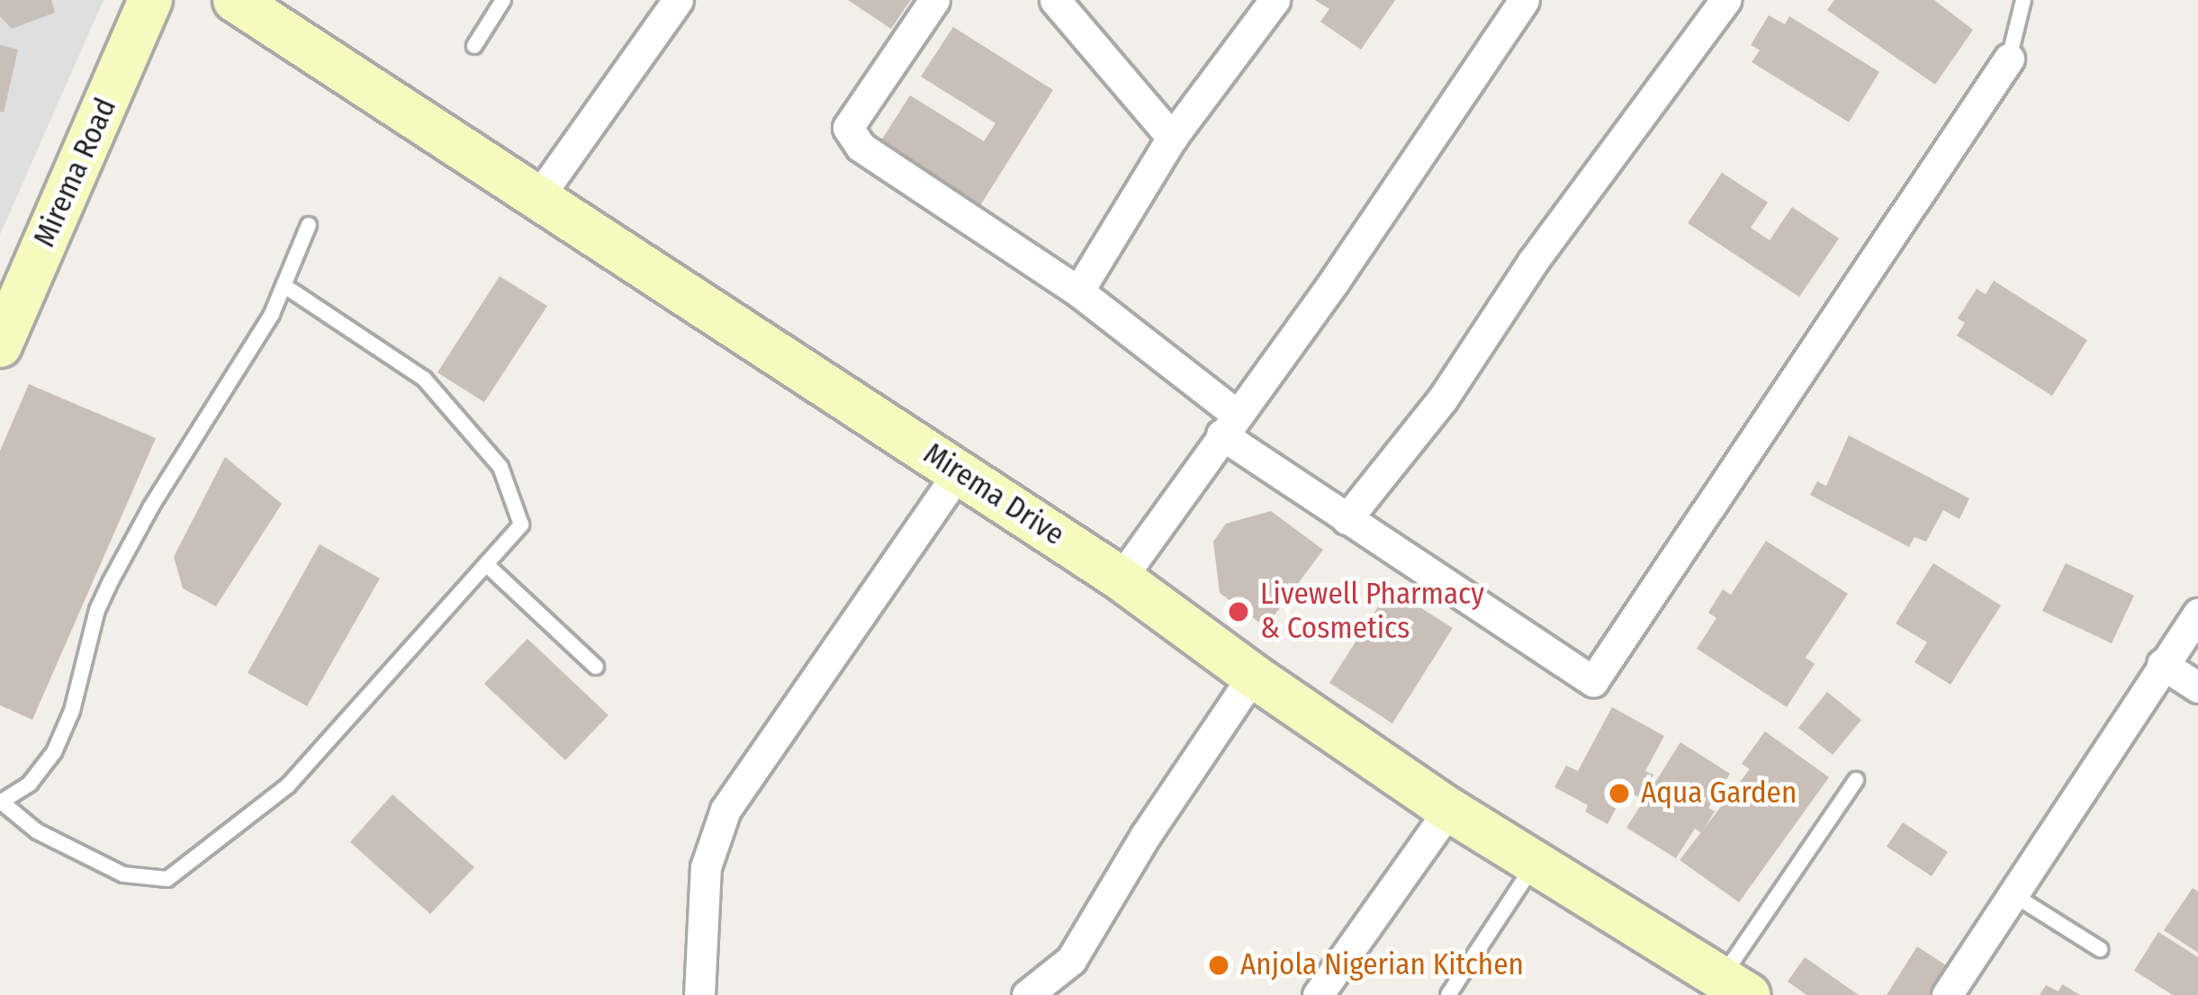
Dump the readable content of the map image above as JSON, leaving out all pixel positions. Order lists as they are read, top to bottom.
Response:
{
  "streets": {
    "street": ["Mirema Road", "Mirema Drive"]
  },
  "places": ["Livewell Pharmacy & Cosmetics", "Aqua Garden", "Anjola Nigerian Kitchen"]
}
